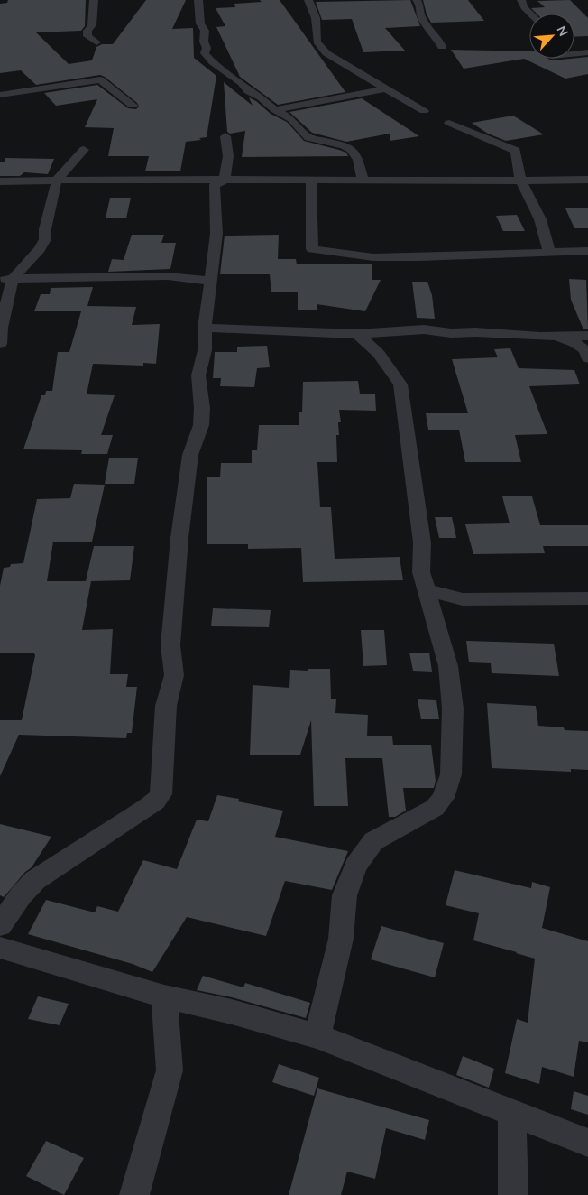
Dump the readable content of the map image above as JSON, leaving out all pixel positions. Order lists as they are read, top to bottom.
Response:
{
  "north": "top right"
}
